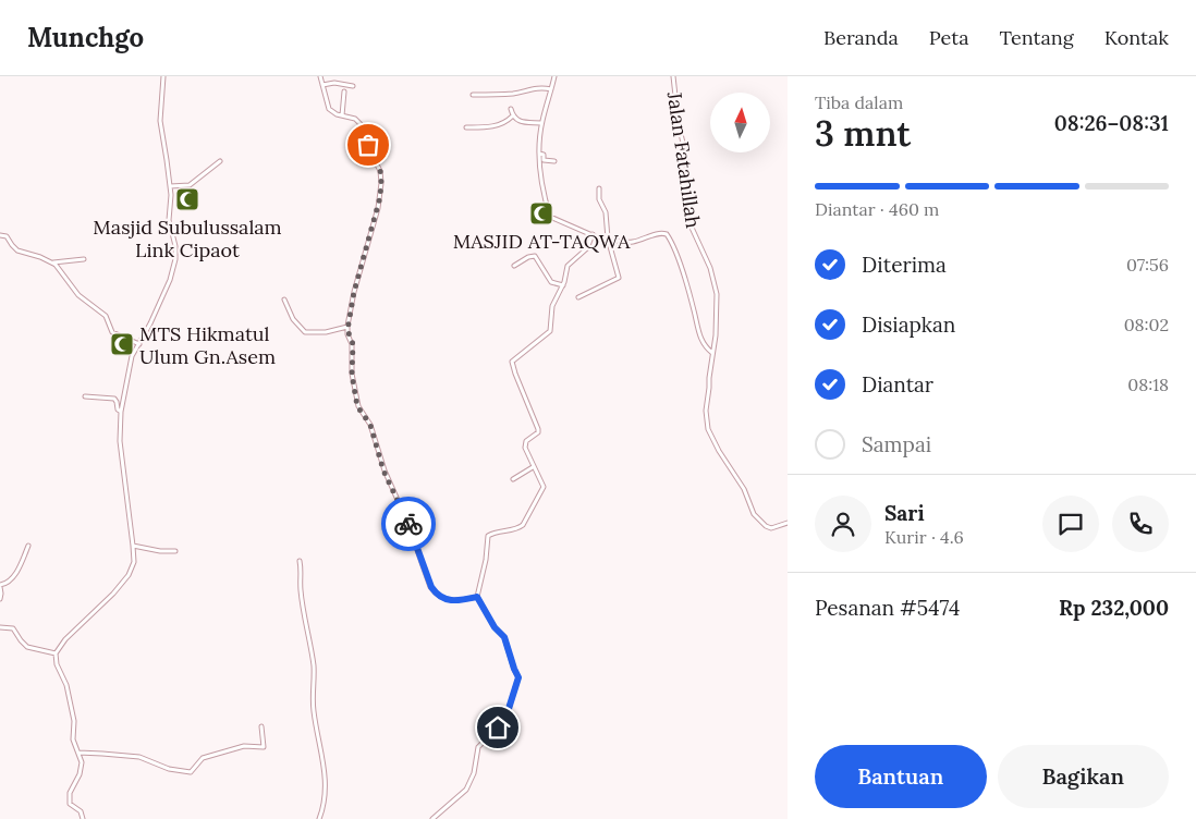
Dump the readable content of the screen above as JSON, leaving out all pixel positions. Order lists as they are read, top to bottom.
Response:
{
  "streets": {
    "street": ["Jalan Fatahillah"]
  },
  "places": {
    "mosque": ["Masjid Subulussalam Link Cipaot", "MASJID AT-TAQWA", "MTS Hikmatul Ulum Gn.Asem"]
  },
  "north": "top",
  "page": {
    "header": "Munchgo",
    "nav": [
      "Beranda",
      "Peta",
      "Tentang",
      "Kontak"
    ],
    "heading": ["3 mnt", "Tiba dalam", "08:26–08:31"],
    "panel": [
      "Sari",
      "Kurir · 4.6",
      "Pesanan #5474",
      "Rp 232,000"
    ],
    "bar": "Diantar · 460 m",
    "list": [
      ["Diterima", "07:56"],
      ["Disiapkan", "08:02"],
      ["Diantar", "08:18"],
      "Sampai"
    ],
    "buttons": ["Bantuan", "Bagikan"]
  }
}
